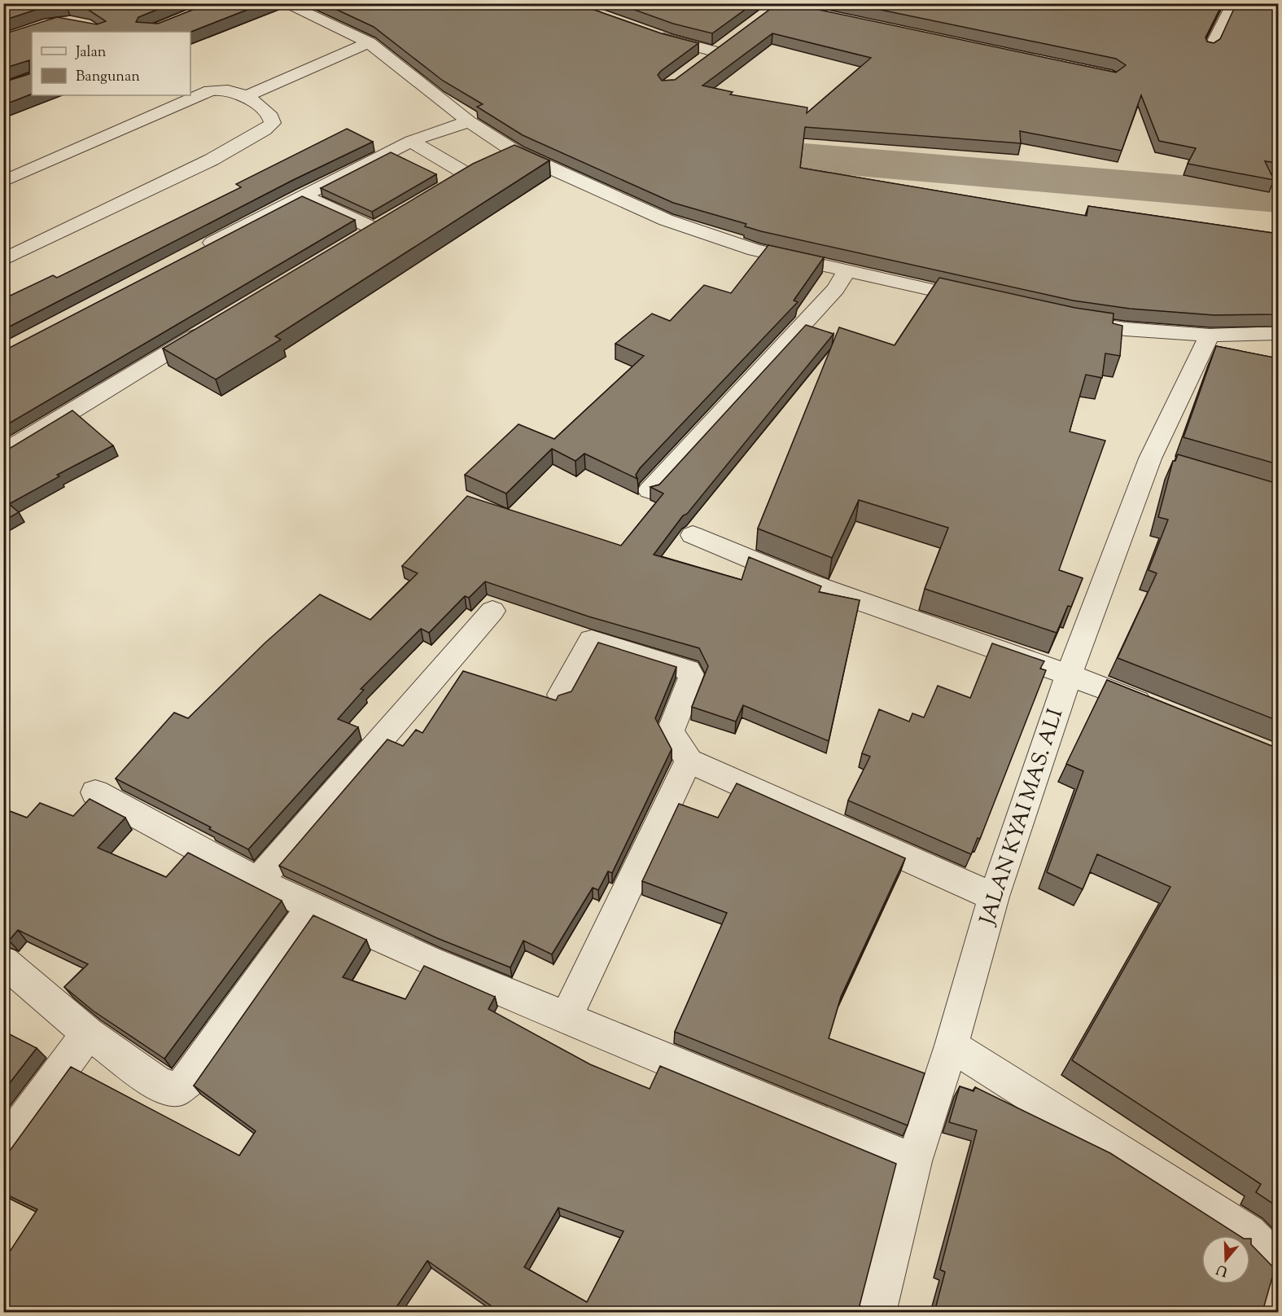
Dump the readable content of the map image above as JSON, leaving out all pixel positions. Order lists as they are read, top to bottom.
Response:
{
  "streets": {
    "street": ["JALAN KYAI MAS. ALI"]
  },
  "legend": ["Jalan", "Bangunan"],
  "north": "bottom"
}
